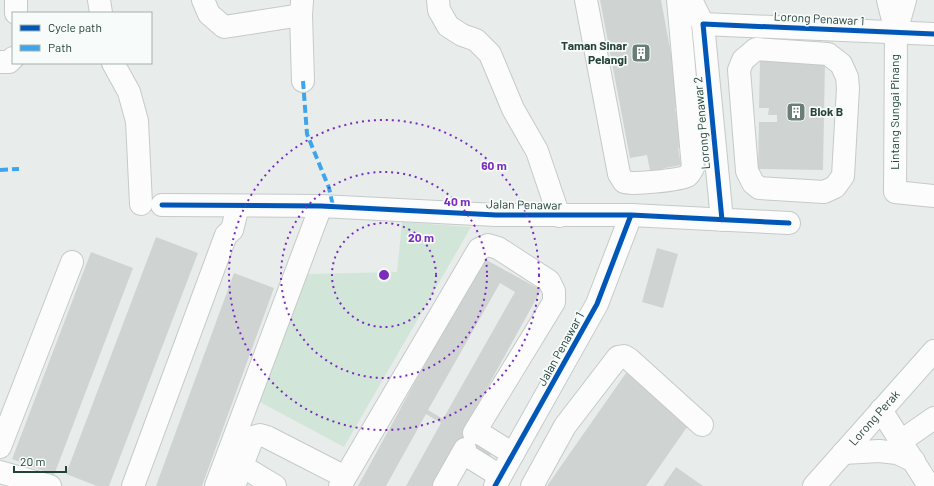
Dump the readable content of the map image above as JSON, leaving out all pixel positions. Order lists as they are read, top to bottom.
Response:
{
  "streets": {
    "street": [
      "Lorong Penawar 1",
      "Lintang Sungai Pinang",
      "Lorong Penawar 2",
      "Jalan Penawar",
      "Jalan Penawar 1",
      "Lorong Perak"
    ]
  },
  "crossings": [
    ["Lorong Penawar 1", "Lintang Sungai Pinang"],
    ["Lorong Penawar 1", "Lorong Penawar 2"],
    ["Lorong Penawar 2", "Jalan Penawar"],
    ["Jalan Penawar", "Jalan Penawar 1"]
  ],
  "places": {
    "building": ["Taman Sinar Pelangi", "Blok B"]
  },
  "legend": ["Cycle path", "Path"],
  "scale_bar": "20 m",
  "rings": ["60 m", "40 m", "20 m"]
}
